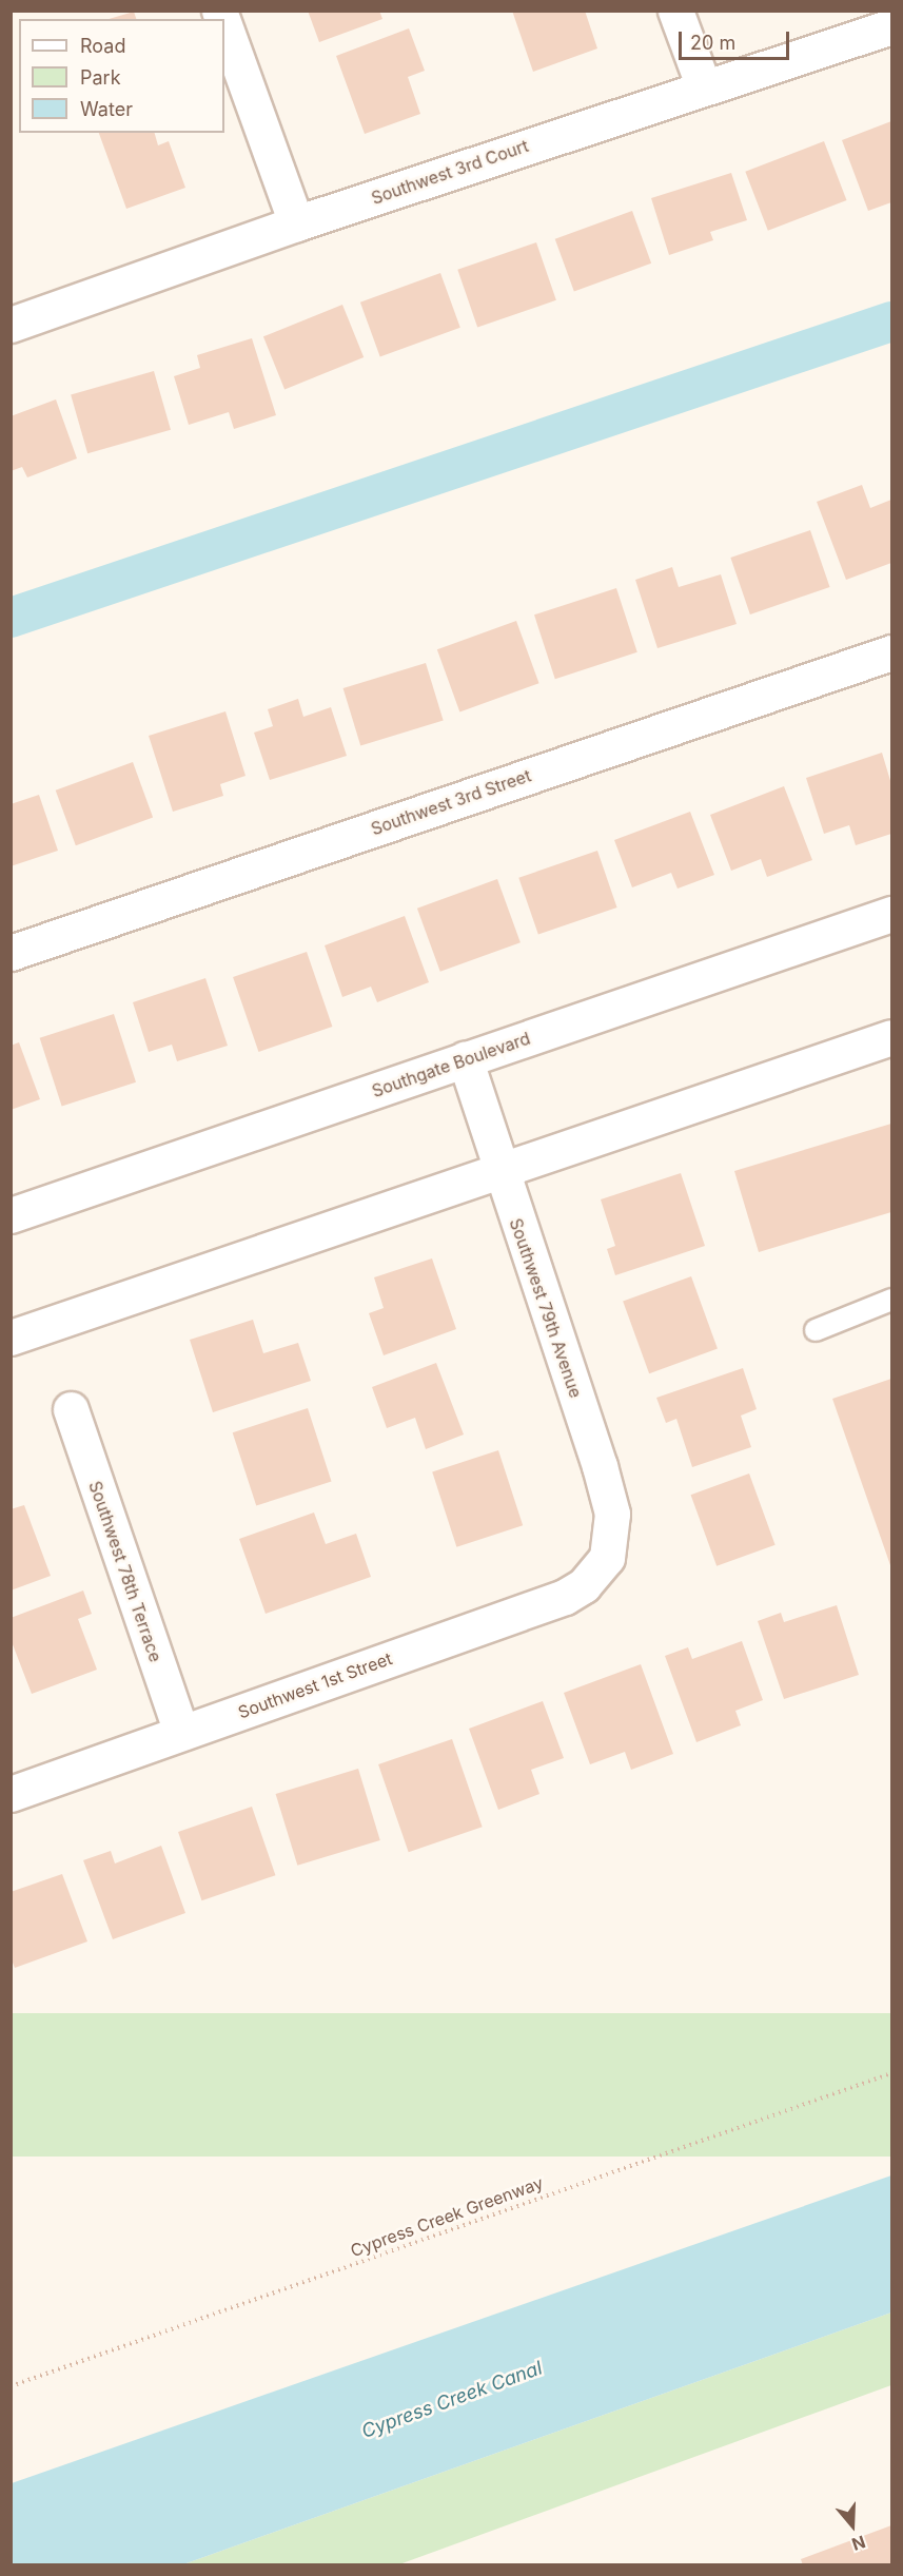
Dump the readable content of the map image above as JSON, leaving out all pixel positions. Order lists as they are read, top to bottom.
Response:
{
  "streets": {
    "street": [
      "Southwest 3rd Court",
      "Southwest 3rd Street",
      "Southgate Boulevard",
      "Southwest 79th Avenue",
      "Southwest 78th Terrace",
      "Southwest 1st Street"
    ],
    "path": ["Cypress Creek Greenway"]
  },
  "crossings": [
    ["Southgate Boulevard", "Southwest 79th Avenue"],
    ["Southwest 79th Avenue", "Southwest 1st Street"],
    ["Southwest 78th Terrace", "Southwest 1st Street"]
  ],
  "water": ["Cypress Creek Canal"],
  "legend": ["Road", "Park", "Water"],
  "scale_bar": "20 m",
  "north": "bottom"
}
